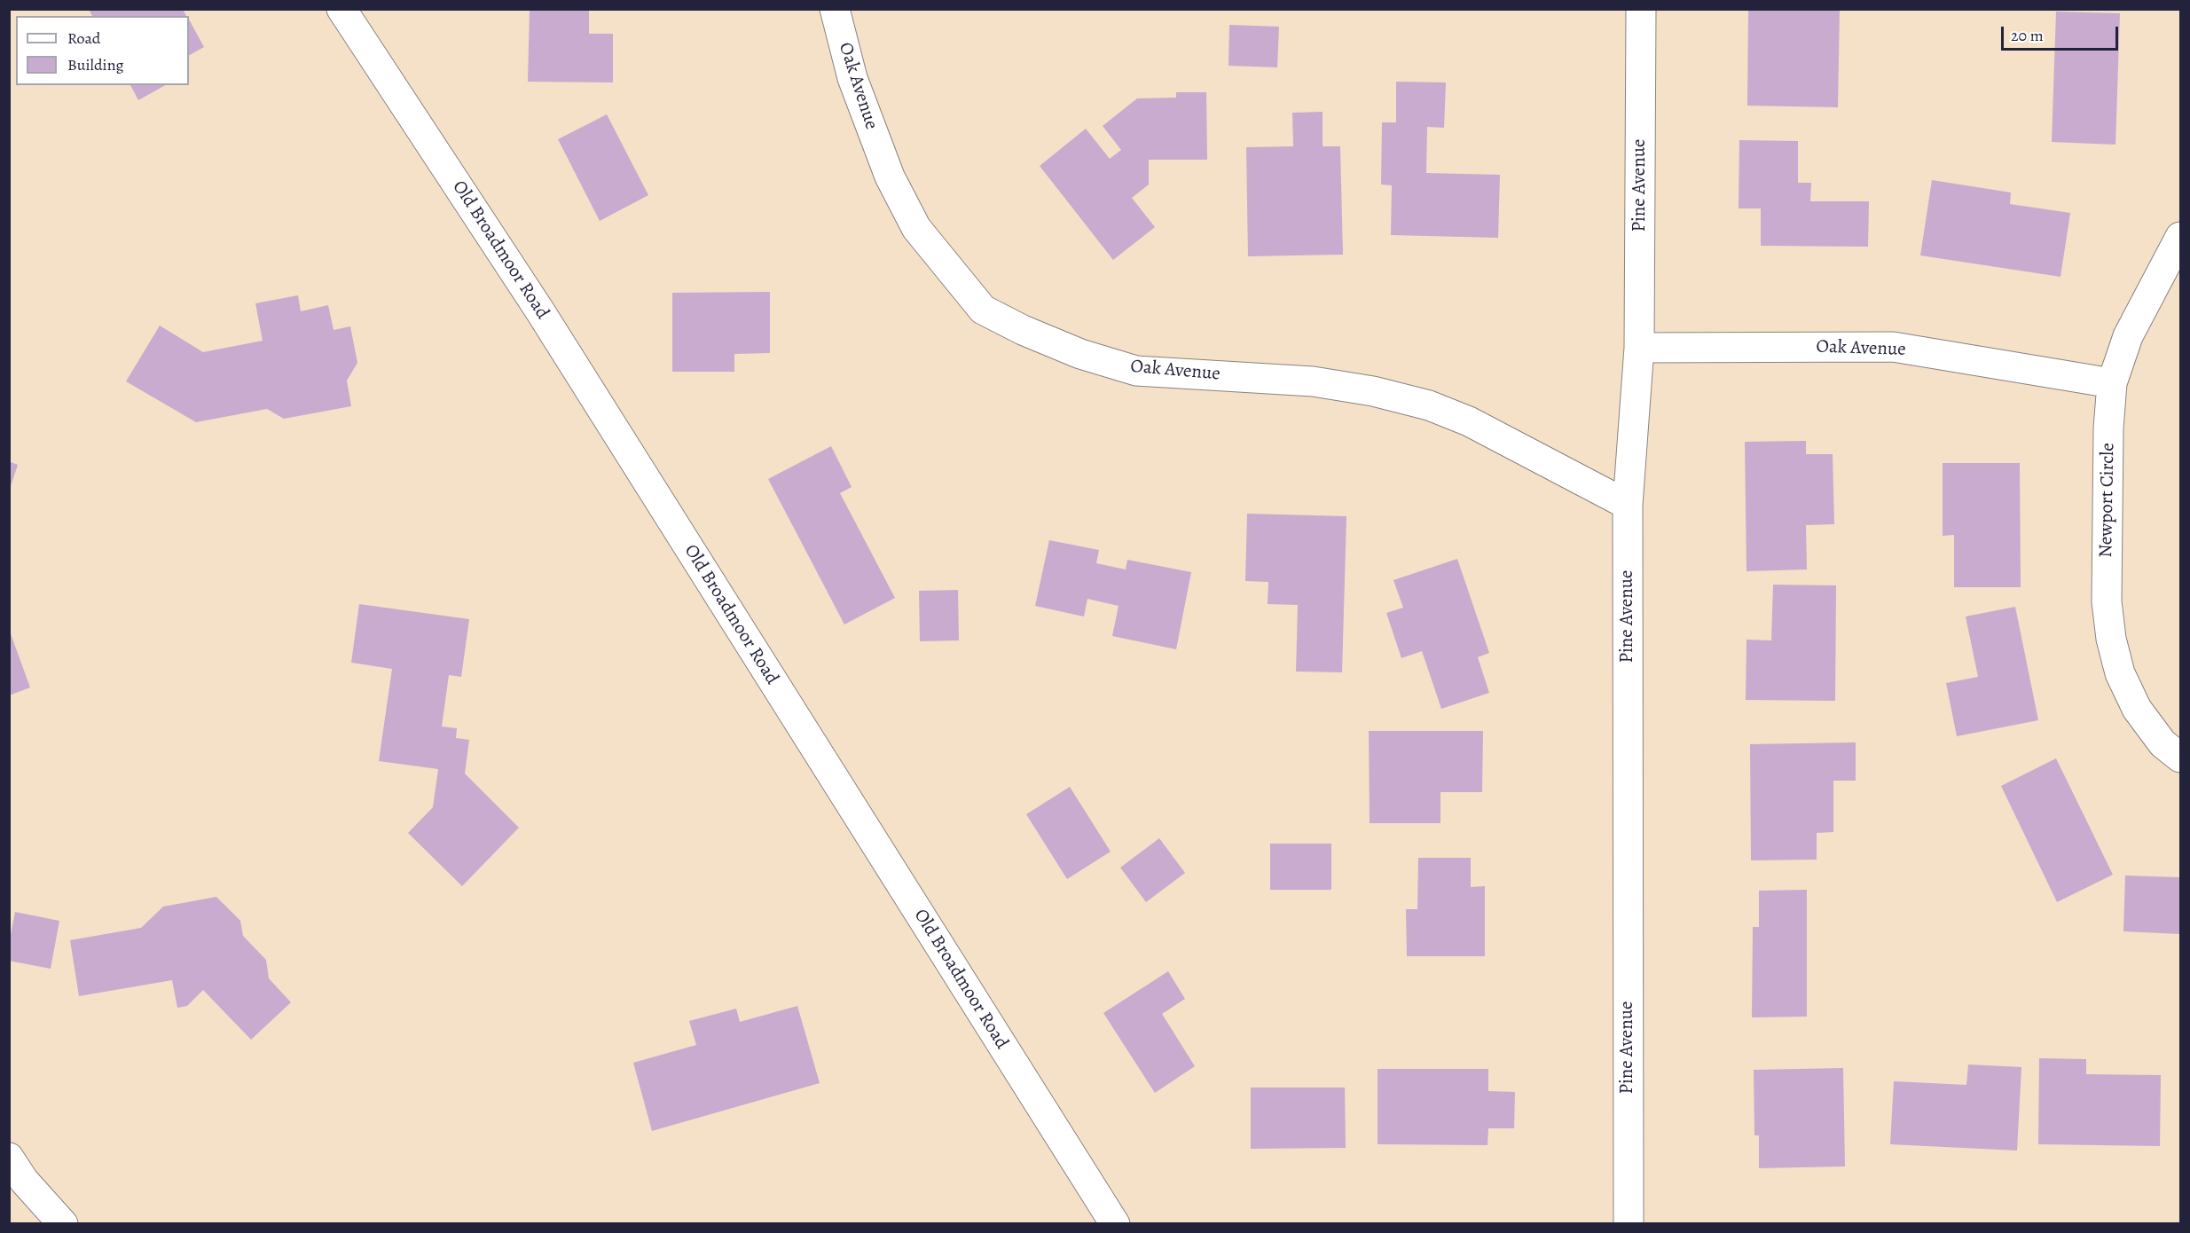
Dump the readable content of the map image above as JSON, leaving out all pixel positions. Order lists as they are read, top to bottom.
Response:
{
  "streets": {
    "street": [
      "Oak Avenue",
      "Pine Avenue",
      "Old Broadmoor Road",
      "Newport Circle"
    ]
  },
  "crossings": [
    ["Oak Avenue", "Pine Avenue"],
    ["Oak Avenue", "Newport Circle"]
  ],
  "legend": ["Road", "Building"],
  "scale_bar": "20 m"
}
